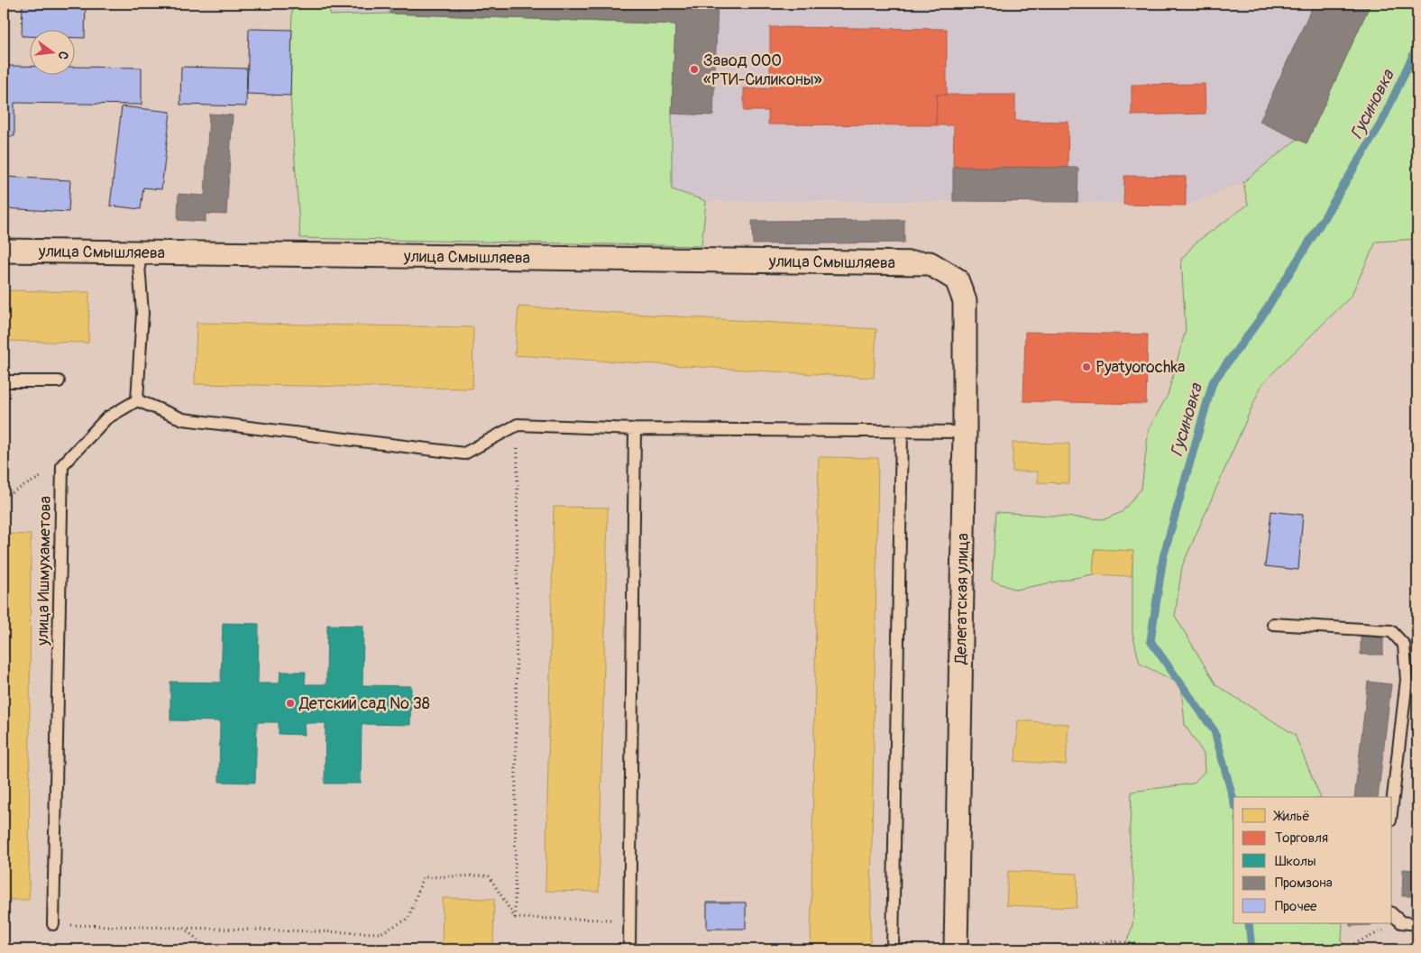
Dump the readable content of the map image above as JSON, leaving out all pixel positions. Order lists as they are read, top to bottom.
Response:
{
  "streets": {
    "street": ["улица Смышляева", "Делегатская улица"],
    "lane": ["улица Ишмухаметова"]
  },
  "crossings": [
    ["улица Смышляева", "Делегатская улица"]
  ],
  "water": ["Гусиновка"],
  "places": ["Завод ООО «РТИ-Силиконы»", "Pyatyorochka", "Детский сад № 38"],
  "legend": [
    "Жильё",
    "Торговля",
    "Школы",
    "Промзона",
    "Прочее"
  ],
  "north": "right"
}
